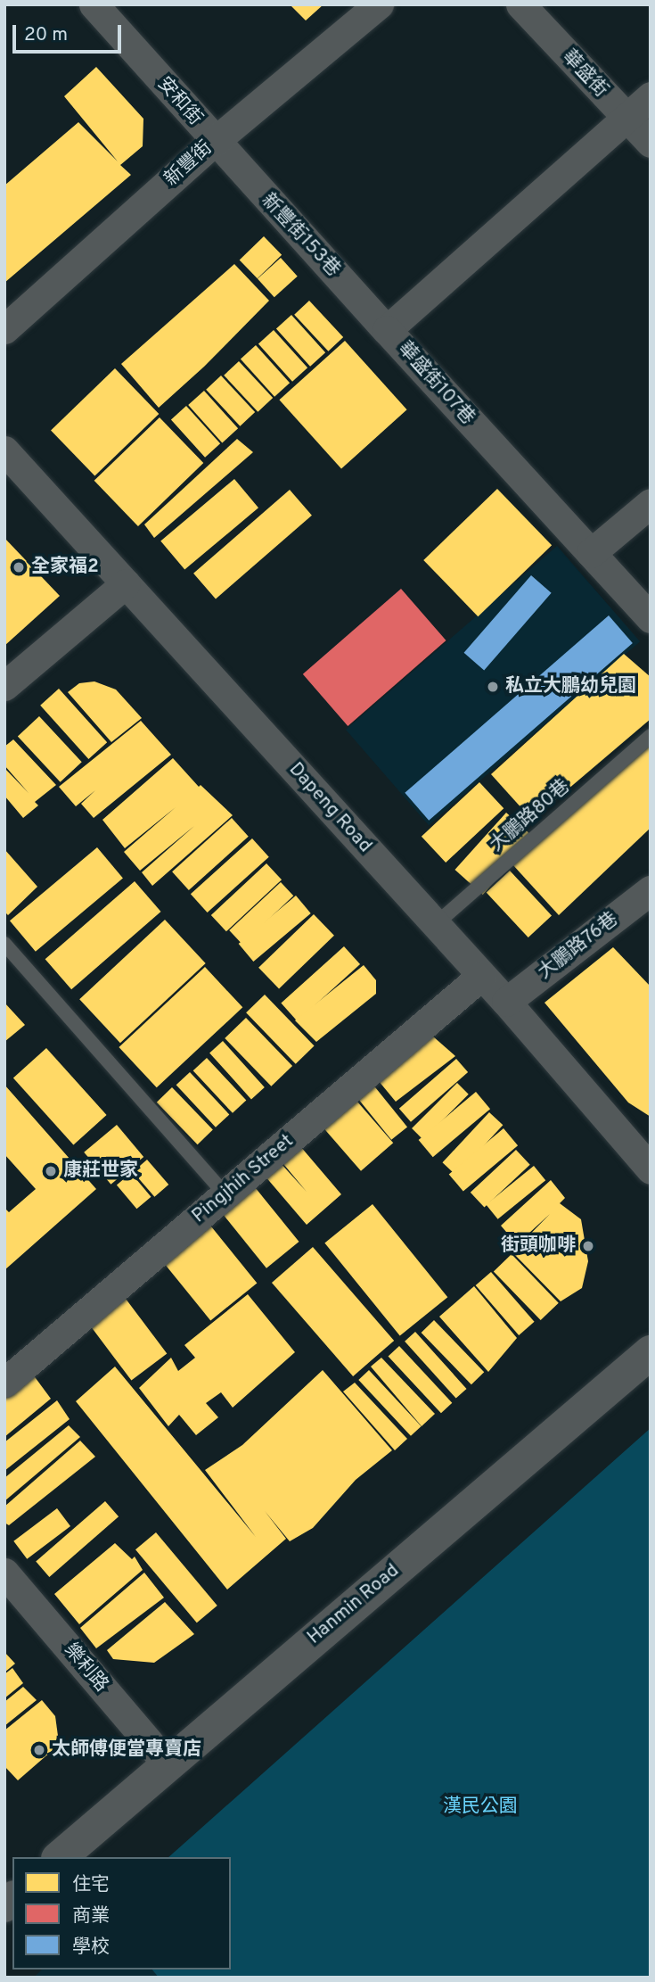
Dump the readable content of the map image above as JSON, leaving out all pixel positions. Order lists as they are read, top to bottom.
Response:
{
  "streets": {
    "street": [
      "華盛街",
      "安和街",
      "新豐街",
      "新豐街153巷",
      "華盛街107巷",
      "Dapeng Road",
      "大鵬路76巷",
      "Pingjhih Street",
      "Hanmin Road",
      "樂利路"
    ],
    "lane": ["大鵬路80巷"]
  },
  "crossings": [
    ["華盛街", "華盛街107巷"],
    ["安和街", "新豐街"],
    ["安和街", "新豐街153巷"],
    ["新豐街", "新豐街153巷"],
    ["新豐街153巷", "華盛街107巷"],
    ["Dapeng Road", "大鵬路80巷"],
    ["Dapeng Road", "大鵬路76巷"],
    ["Dapeng Road", "Pingjhih Street"],
    ["Hanmin Road", "樂利路"]
  ],
  "parks": ["漢民公園"],
  "places": [
    "全家福2",
    "私立大鵬幼兒園",
    "康莊世家",
    "街頭咖啡",
    "太師傅便當專賣店"
  ],
  "legend": ["住宅", "商業", "學校"],
  "scale_bar": "20 m"
}
